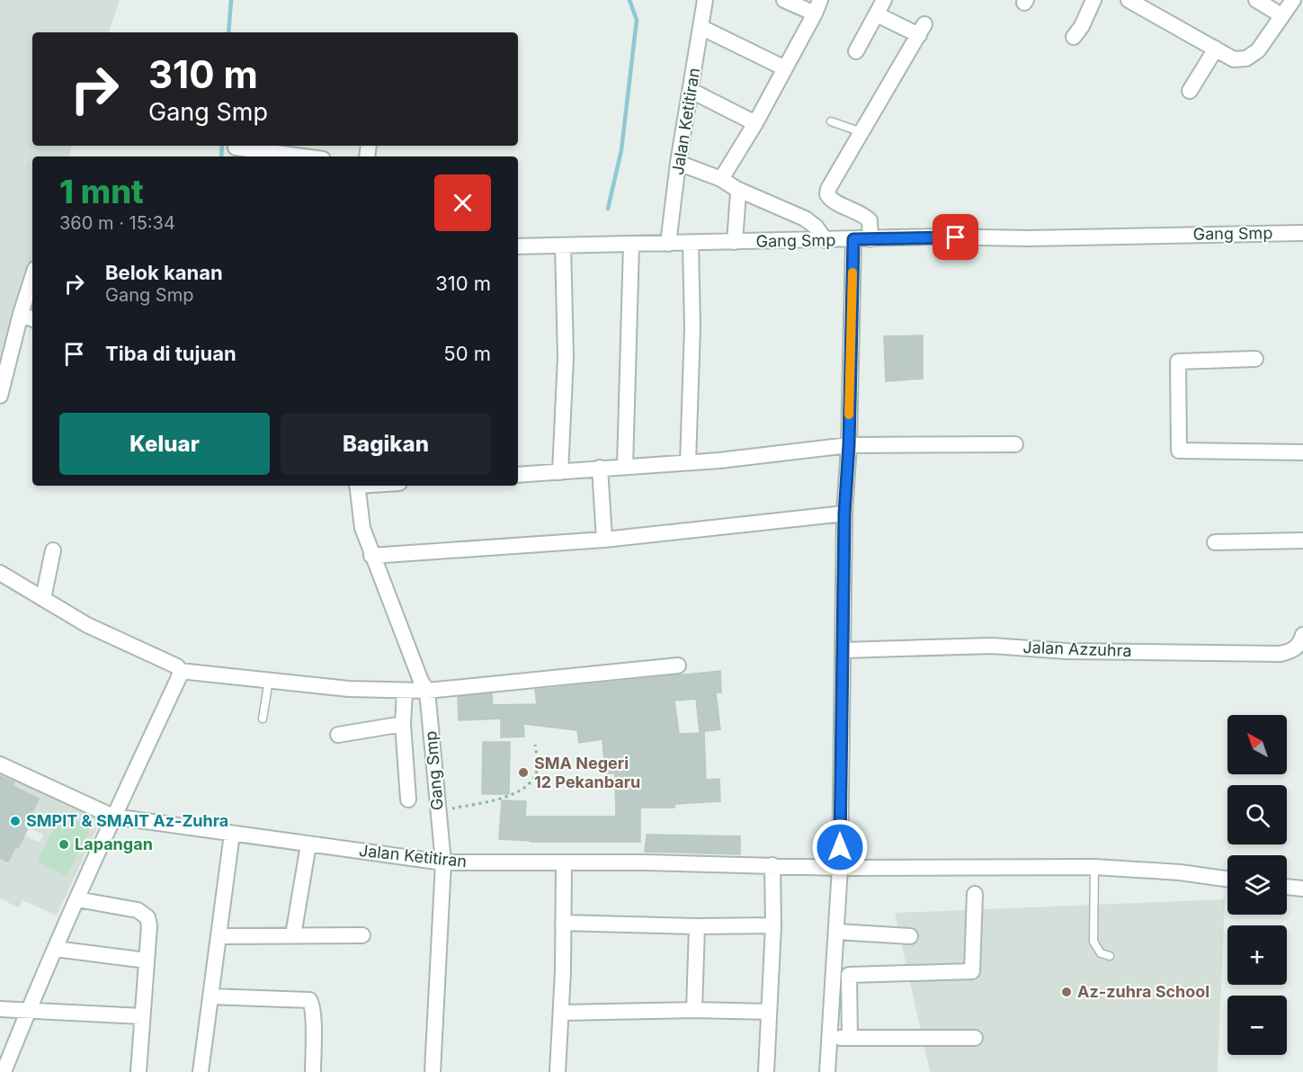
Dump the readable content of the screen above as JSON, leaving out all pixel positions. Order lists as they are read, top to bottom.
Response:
{
  "streets": {
    "street": ["Jalan Ketitiran", "Gang Smp", "Jalan Azzuhra"]
  },
  "crossings": [
    ["Jalan Ketitiran", "Gang Smp"]
  ],
  "places": [
    "SMA Negeri 12 Pekanbaru",
    "SMPIT & SMAIT Az-Zuhra",
    "Lapangan",
    "Az-zuhra School"
  ],
  "north": "top left",
  "page": {
    "turn": ["310 m", "Gang Smp"],
    "heading": ["1 mnt", "360 m · 15:34"],
    "list": [
      {
        "name": "Belok kanan",
        "note": "Gang Smp",
        "value": "310 m"
      },
      {
        "name": "Tiba di tujuan",
        "value": "50 m"
      }
    ],
    "buttons": ["Keluar", "Bagikan"],
    "map_buttons": ["+", "−"]
  }
}
